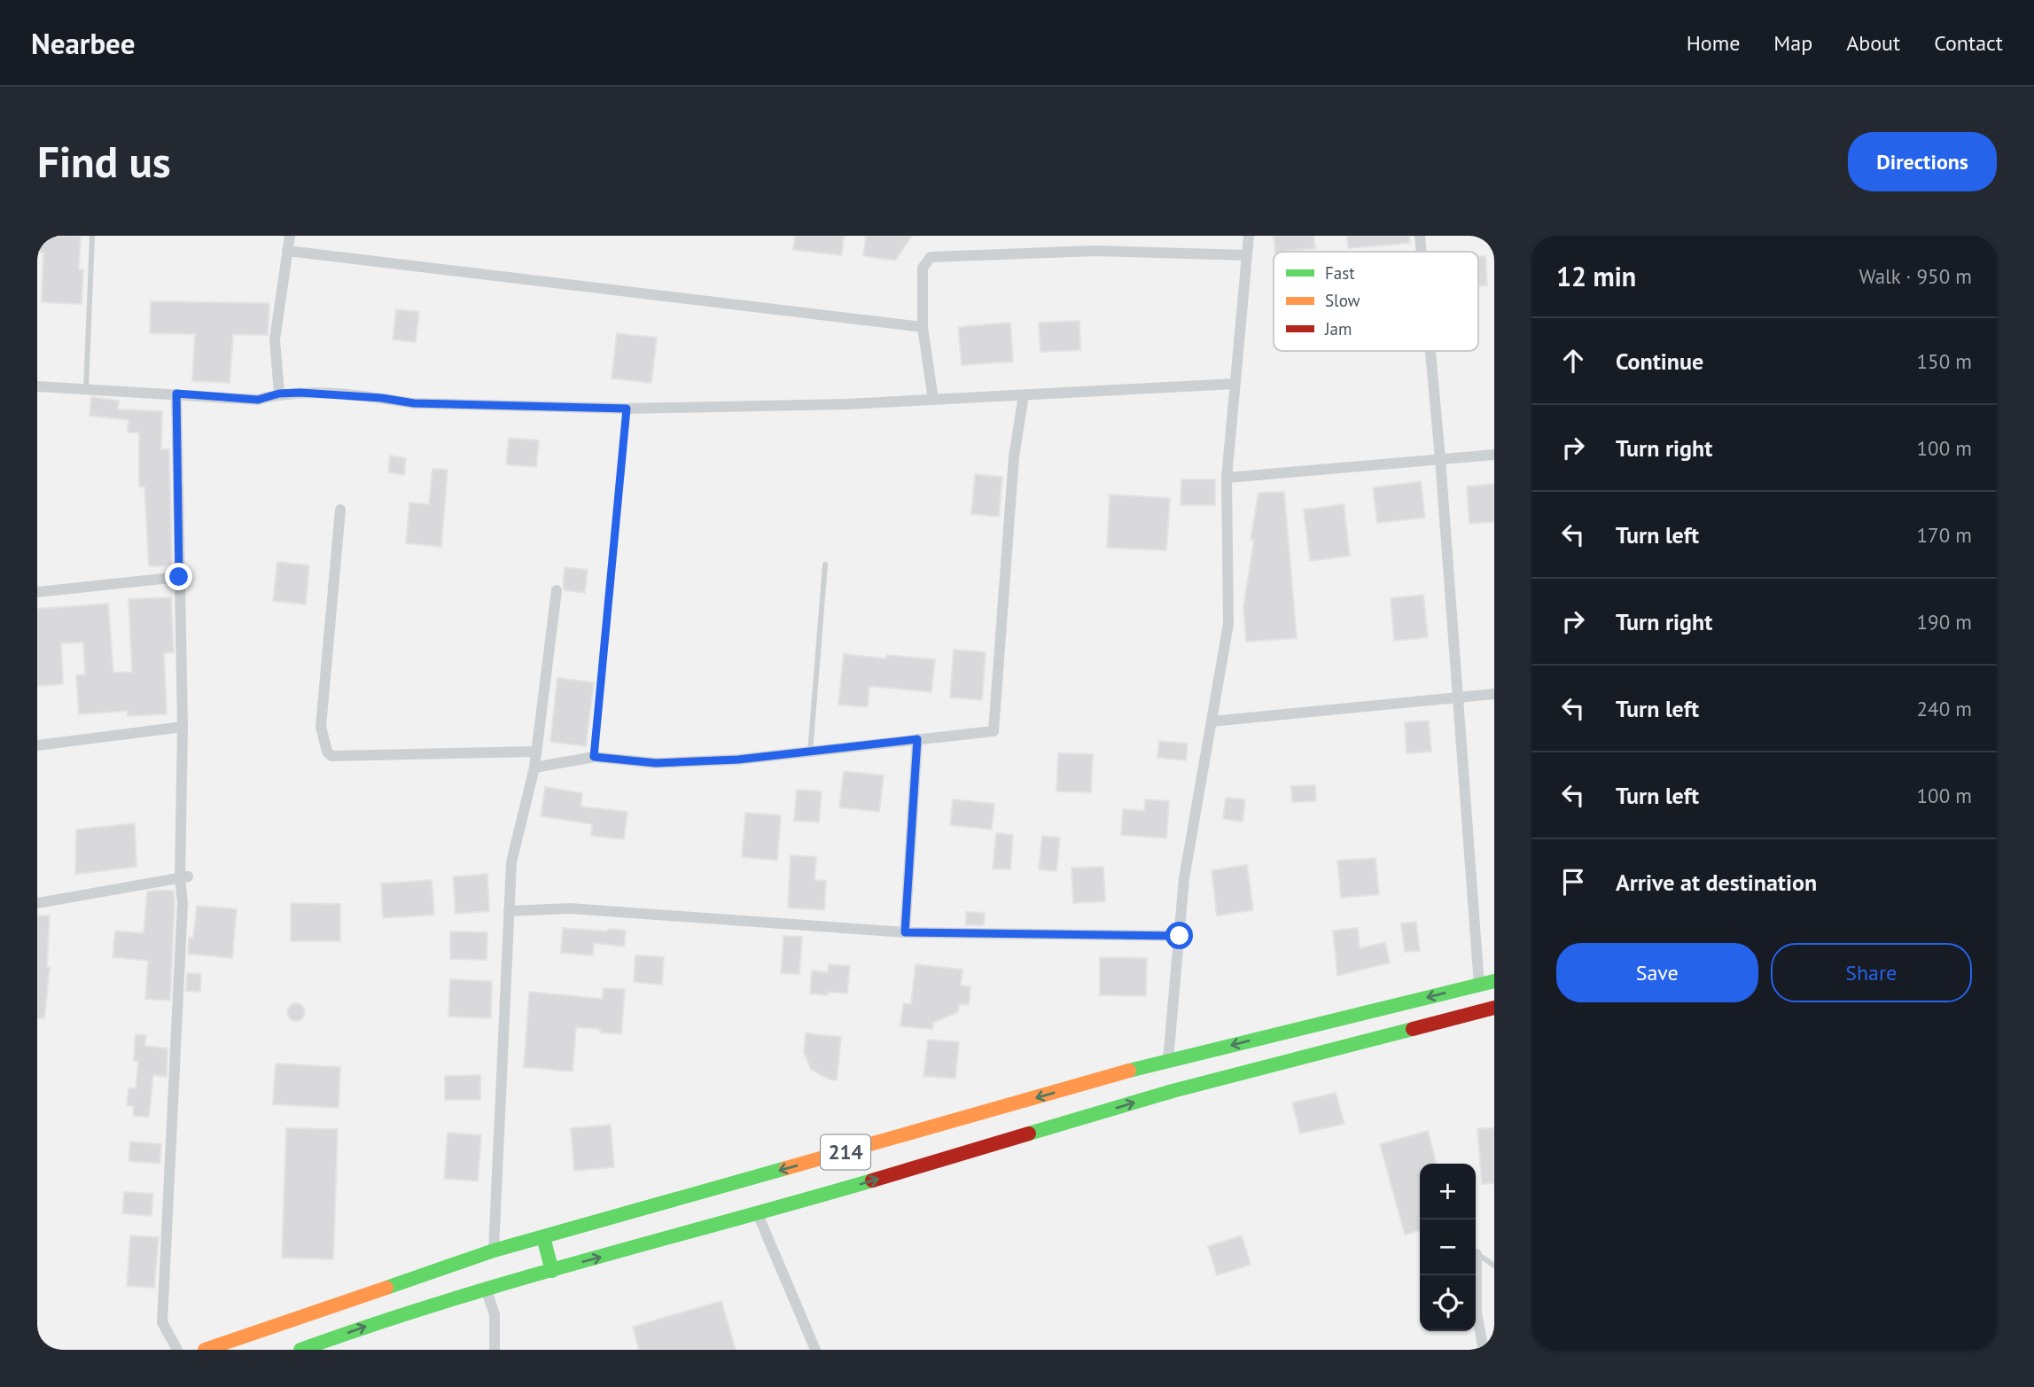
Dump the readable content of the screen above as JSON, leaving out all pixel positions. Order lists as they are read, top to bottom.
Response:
{
  "streets": {
    "main road": ["214"]
  },
  "legend": ["Fast", "Slow", "Jam"],
  "page": {
    "header": "Nearbee",
    "nav": [
      "Home",
      "Map",
      "About",
      "Contact"
    ],
    "buttons": [
      "Directions",
      ["Save", "Share"]
    ],
    "title": "Find us",
    "heading": ["12 min", "Walk · 950 m"],
    "list": [
      ["Continue", "150 m"],
      ["Turn right", "100 m"],
      ["Turn left", "170 m"],
      ["Turn right", "190 m"],
      ["Turn left", "240 m"],
      ["Turn left", "100 m"],
      "Arrive at destination"
    ],
    "map_buttons": ["+", "−"]
  }
}
